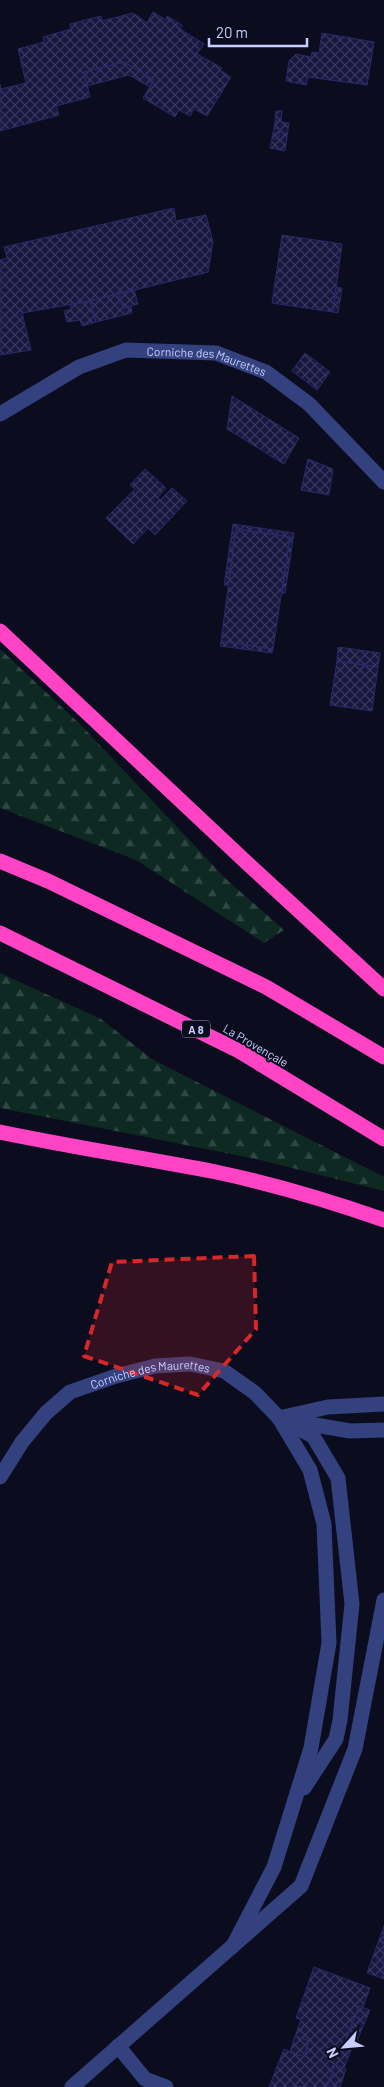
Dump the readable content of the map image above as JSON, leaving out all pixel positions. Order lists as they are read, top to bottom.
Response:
{
  "streets": {
    "highway": ["A 8", "La Provençale"],
    "street": ["Corniche des Maurettes"]
  },
  "scale_bar": "20 m",
  "north": "bottom left"
}
